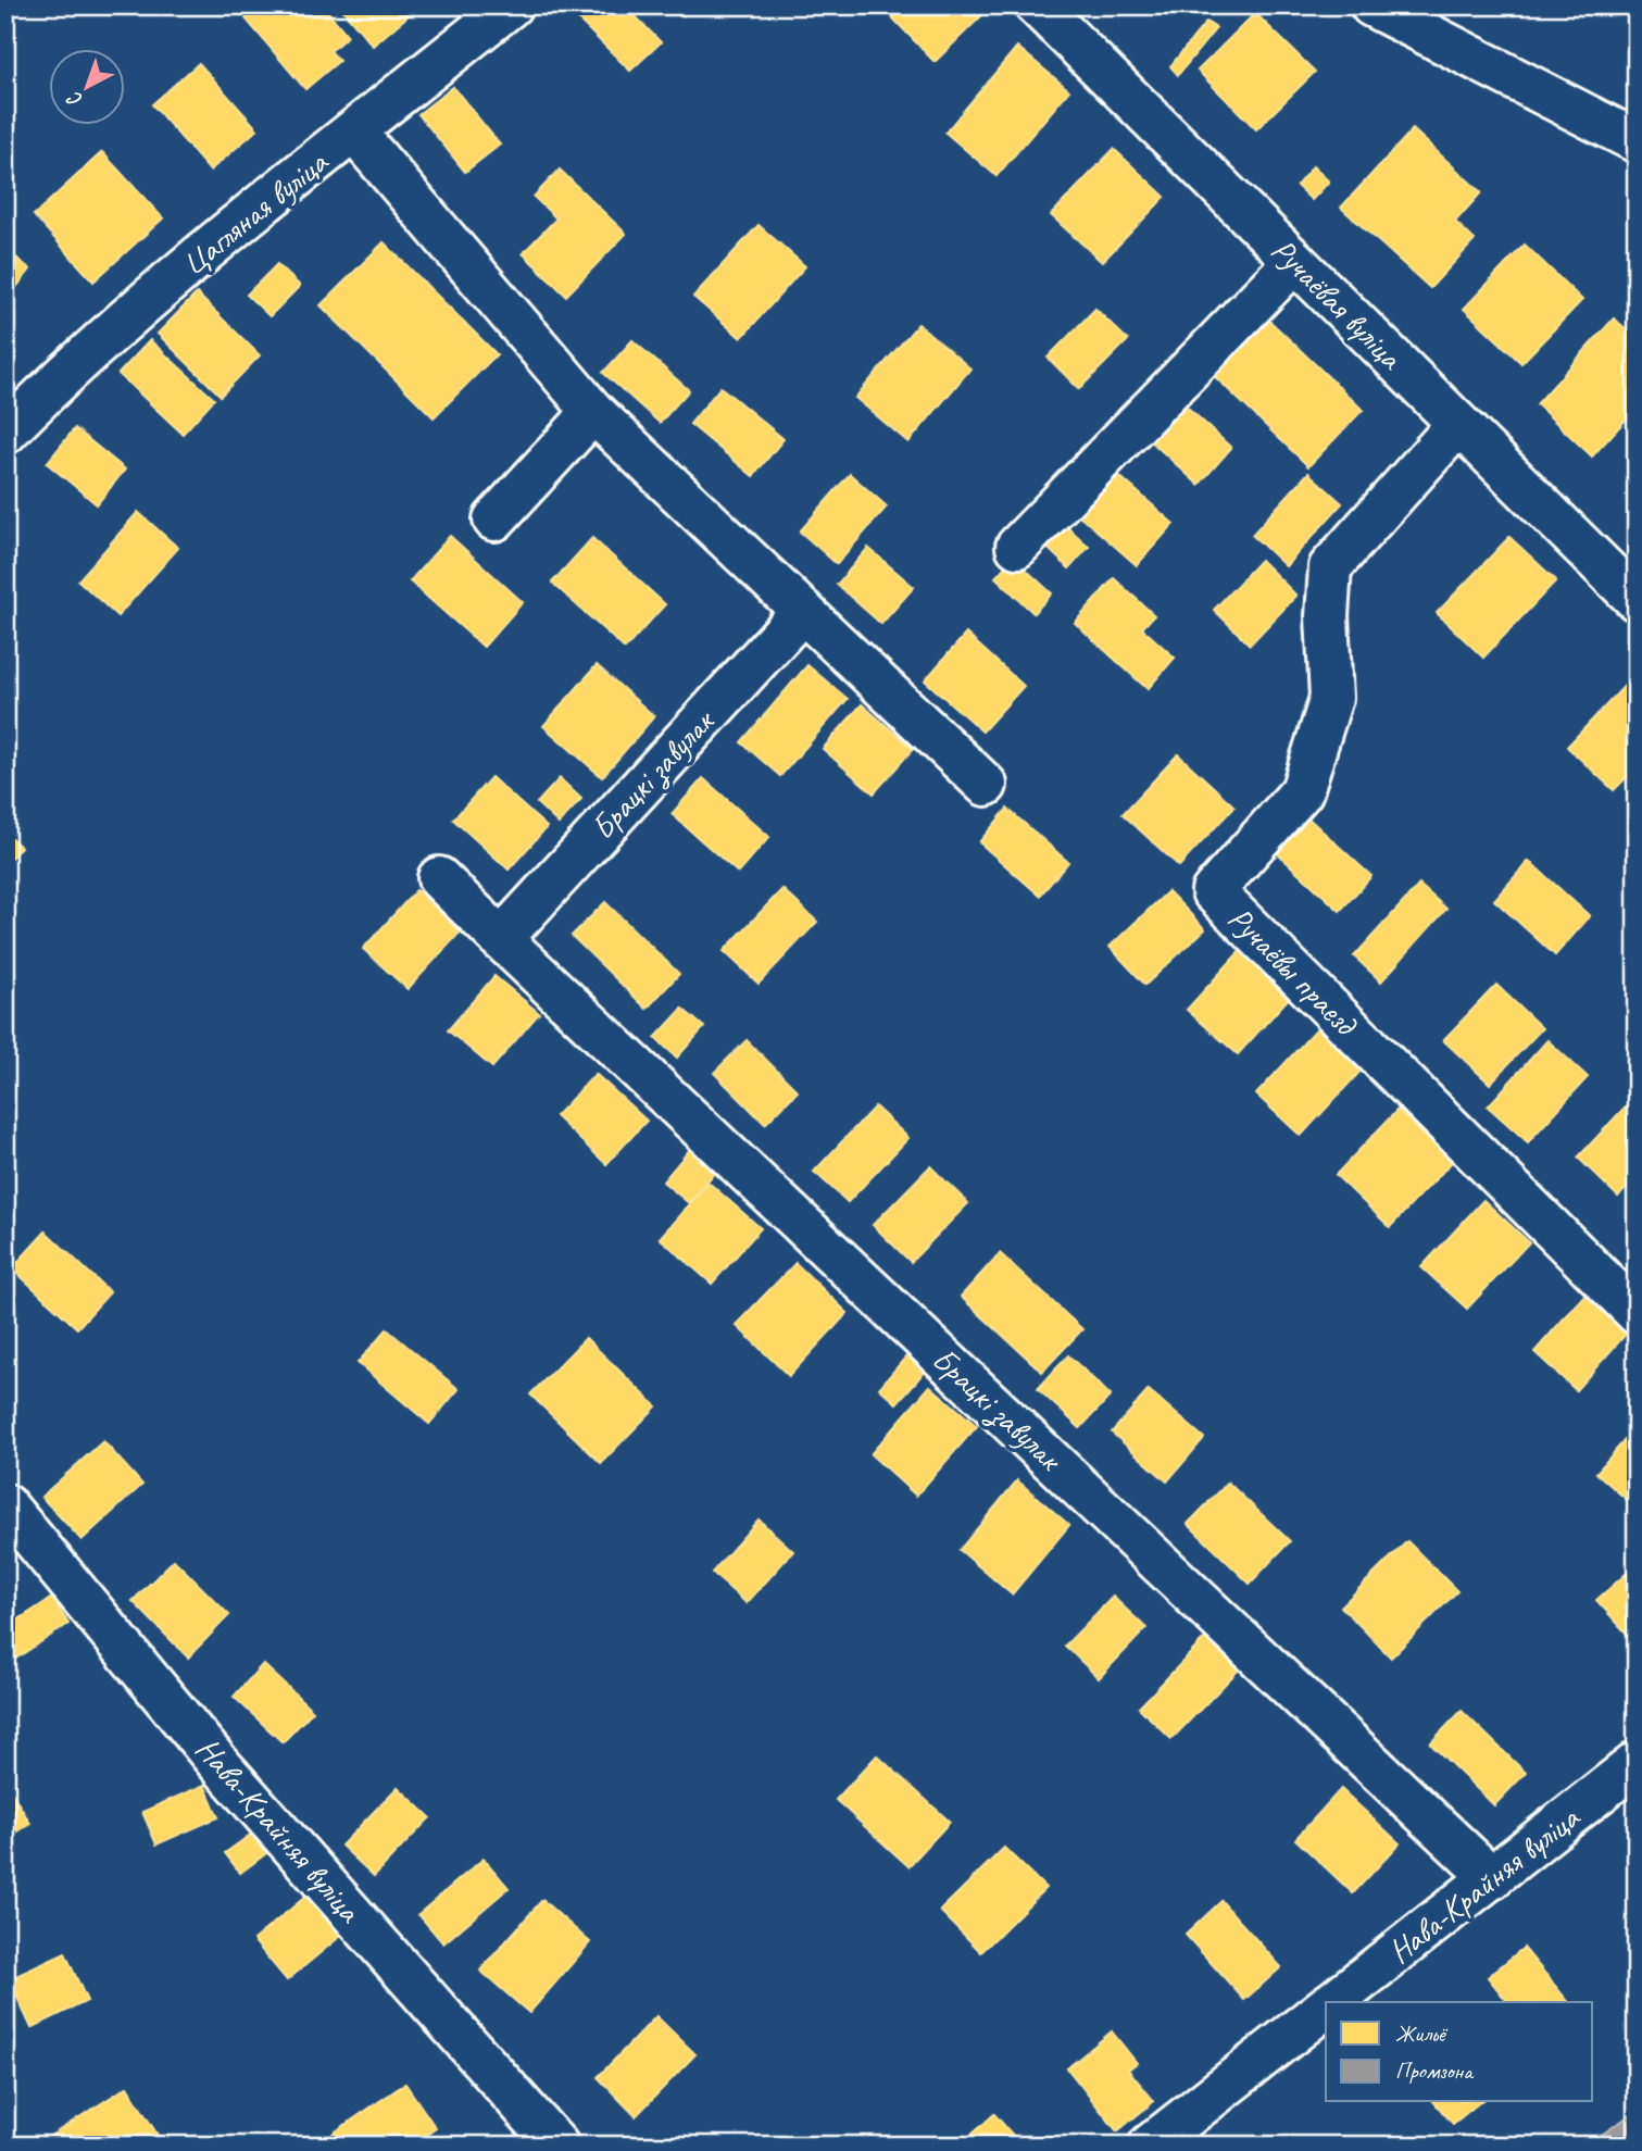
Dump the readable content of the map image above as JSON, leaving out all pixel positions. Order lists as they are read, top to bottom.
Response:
{
  "streets": {
    "street": [
      "Цагляная вуліца",
      "Ручаёвая вуліца",
      "Брацкі завулак",
      "Ручаёвы праезд",
      "Нава-Крайняя вуліца"
    ]
  },
  "crossings": [
    ["Ручаёвая вуліца", "Ручаёвы праезд"],
    ["Брацкі завулак", "Нава-Крайняя вуліца"]
  ],
  "legend": ["Жильё", "Промзона"],
  "north": "bottom left"
}
